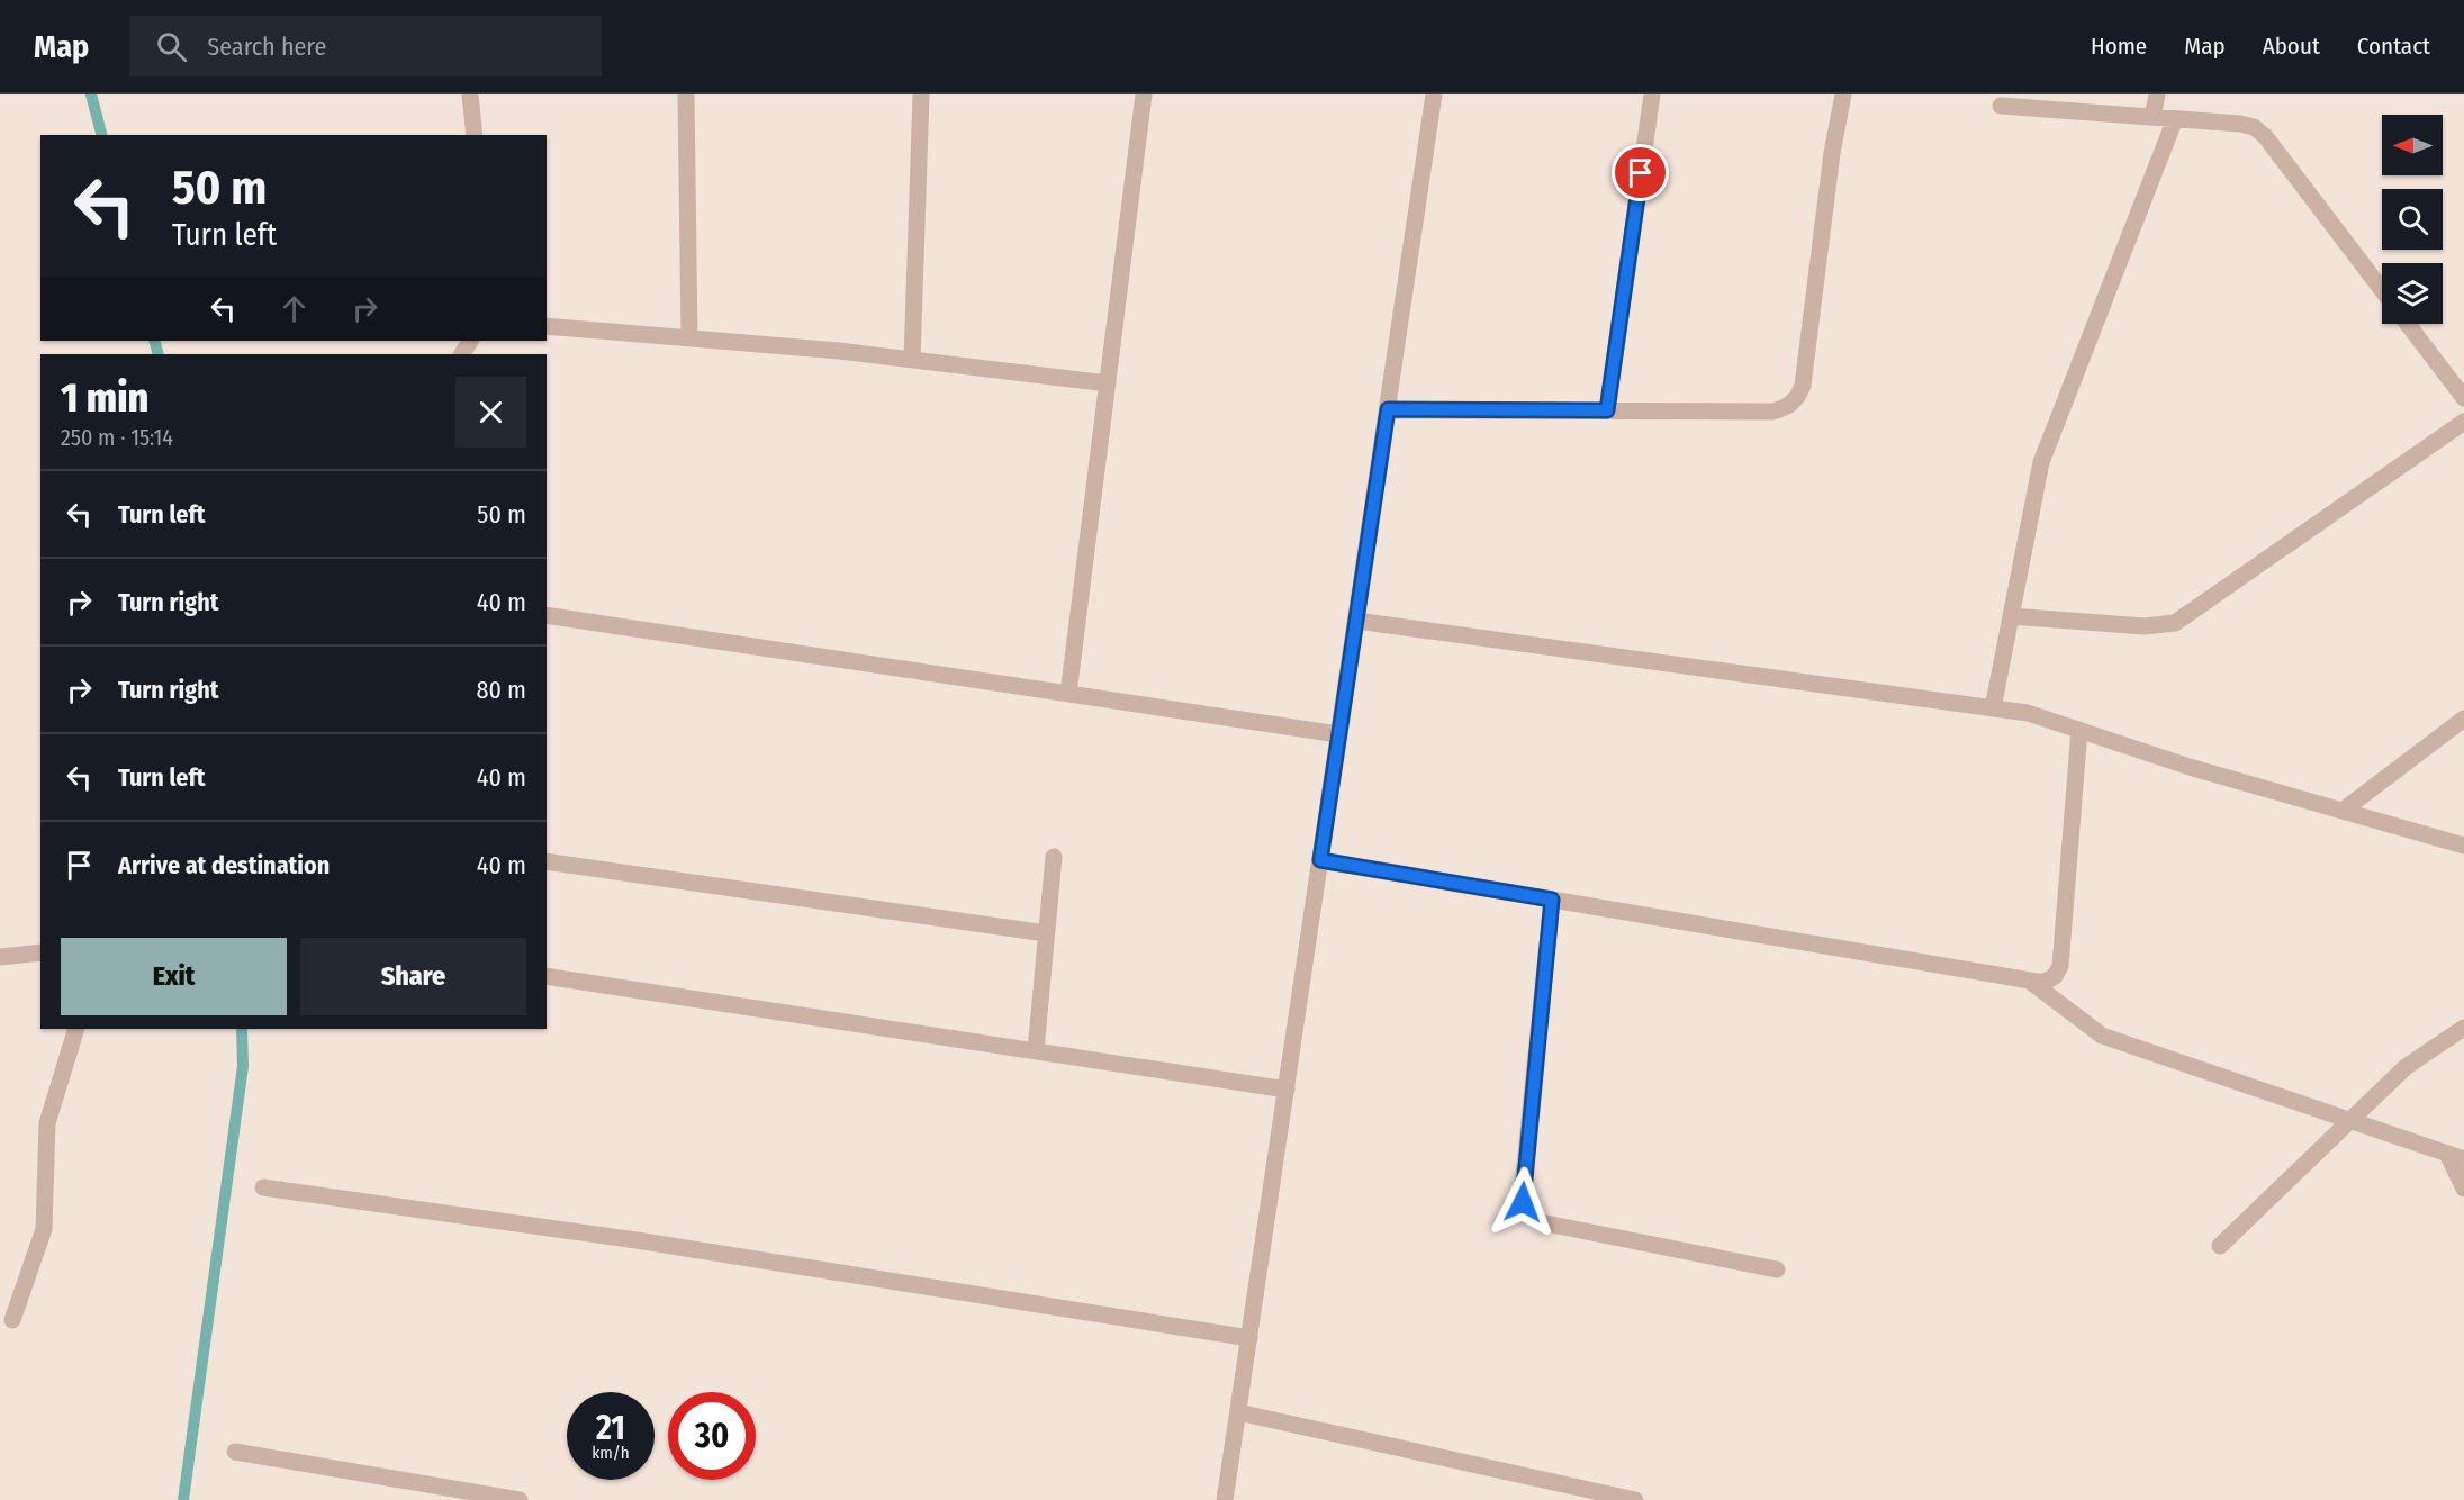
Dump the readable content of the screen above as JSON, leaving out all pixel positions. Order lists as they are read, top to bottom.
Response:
{
  "north": "left",
  "page": {
    "header": "Map",
    "search": "Search here",
    "nav": [
      "Home",
      "Map",
      "About",
      "Contact"
    ],
    "turn": ["50 m", "Turn left"],
    "heading": ["1 min", "250 m · 15:14"],
    "list": [
      {
        "name": "Turn left",
        "value": "50 m"
      },
      {
        "name": "Turn right",
        "value": "40 m"
      },
      {
        "name": "Turn right",
        "value": "80 m"
      },
      {
        "name": "Turn left",
        "value": "40 m"
      },
      {
        "name": "Arrive at destination",
        "value": "40 m"
      }
    ],
    "buttons": ["Exit", "Share"],
    "speed": "21 km/h",
    "limit": "30"
  }
}
